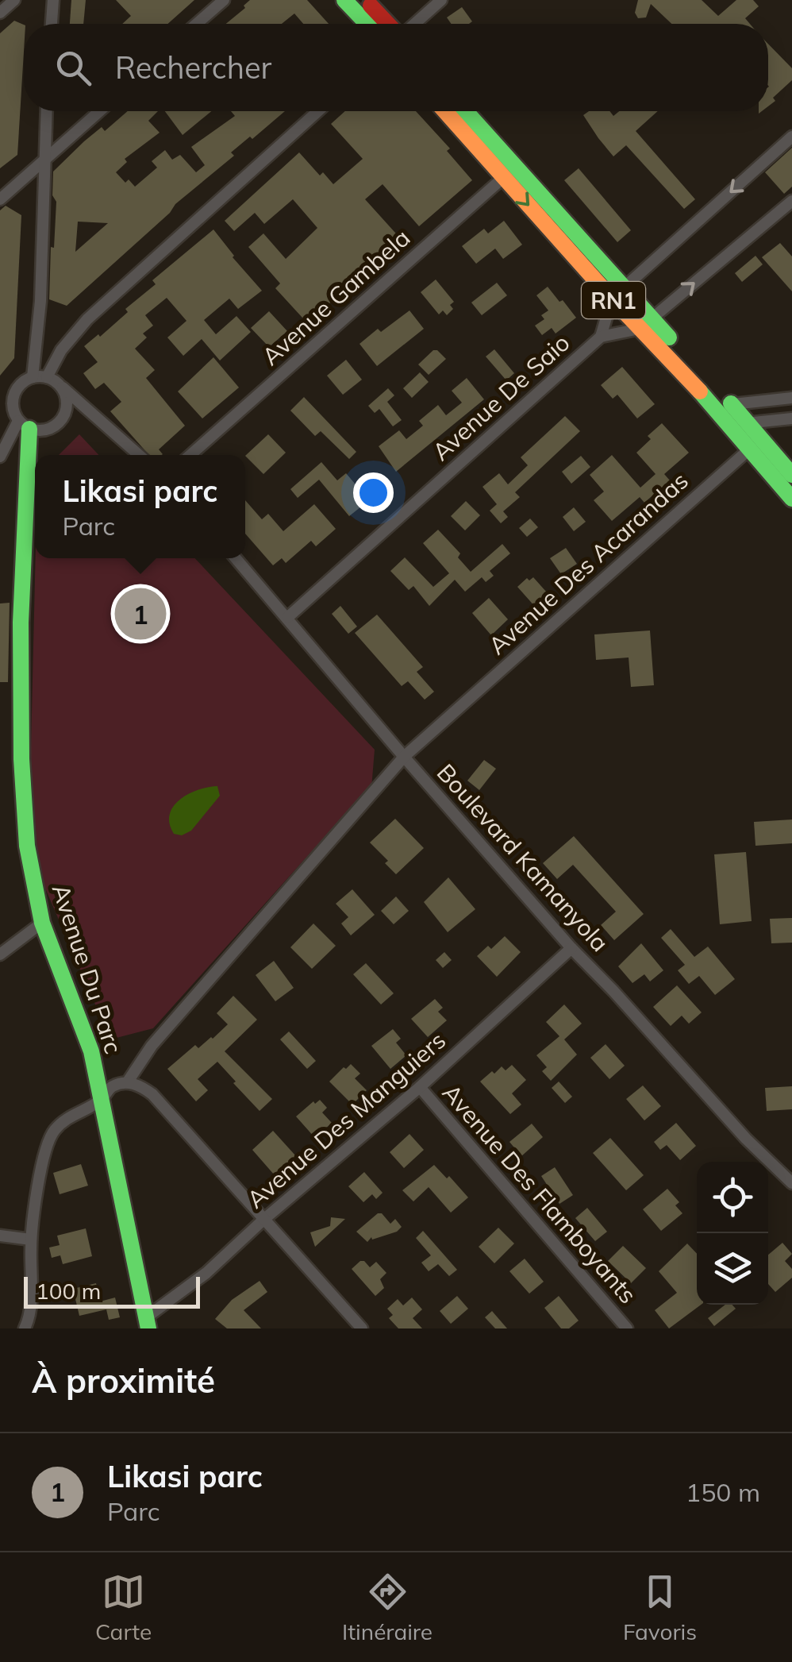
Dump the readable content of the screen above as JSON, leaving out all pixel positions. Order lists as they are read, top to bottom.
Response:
{
  "streets": {
    "main road": ["RN1", "Avenue Du Parc"],
    "street": [
      "Avenue Gambela",
      "Avenue De Saio",
      "Avenue Des Acarandas",
      "Boulevard Kamanyola",
      "Avenue Des Manguiers",
      "Avenue Des Flamboyants"
    ]
  },
  "crossings": [
    ["Avenue Gambela", "RN1"],
    ["RN1", "Avenue De Saio"],
    ["RN1", "Avenue Des Acarandas"],
    ["Avenue De Saio", "Boulevard Kamanyola"],
    ["Avenue Des Acarandas", "Boulevard Kamanyola"],
    ["Boulevard Kamanyola", "Avenue Des Manguiers"],
    ["Avenue Du Parc", "Avenue Des Manguiers"],
    ["Avenue Des Manguiers", "Avenue Des Flamboyants"]
  ],
  "scale_bar": "100 m",
  "page": {
    "search": "Rechercher",
    "popup": ["Likasi parc", "Parc"],
    "pins": "1",
    "scale": "100 m",
    "heading": "À proximité",
    "list": [
      {
        "mark": "1",
        "name": "Likasi parc",
        "note": "Parc",
        "value": "150 m"
      }
    ],
    "nav": ["Carte", "Itinéraire", "Favoris"]
  }
}
